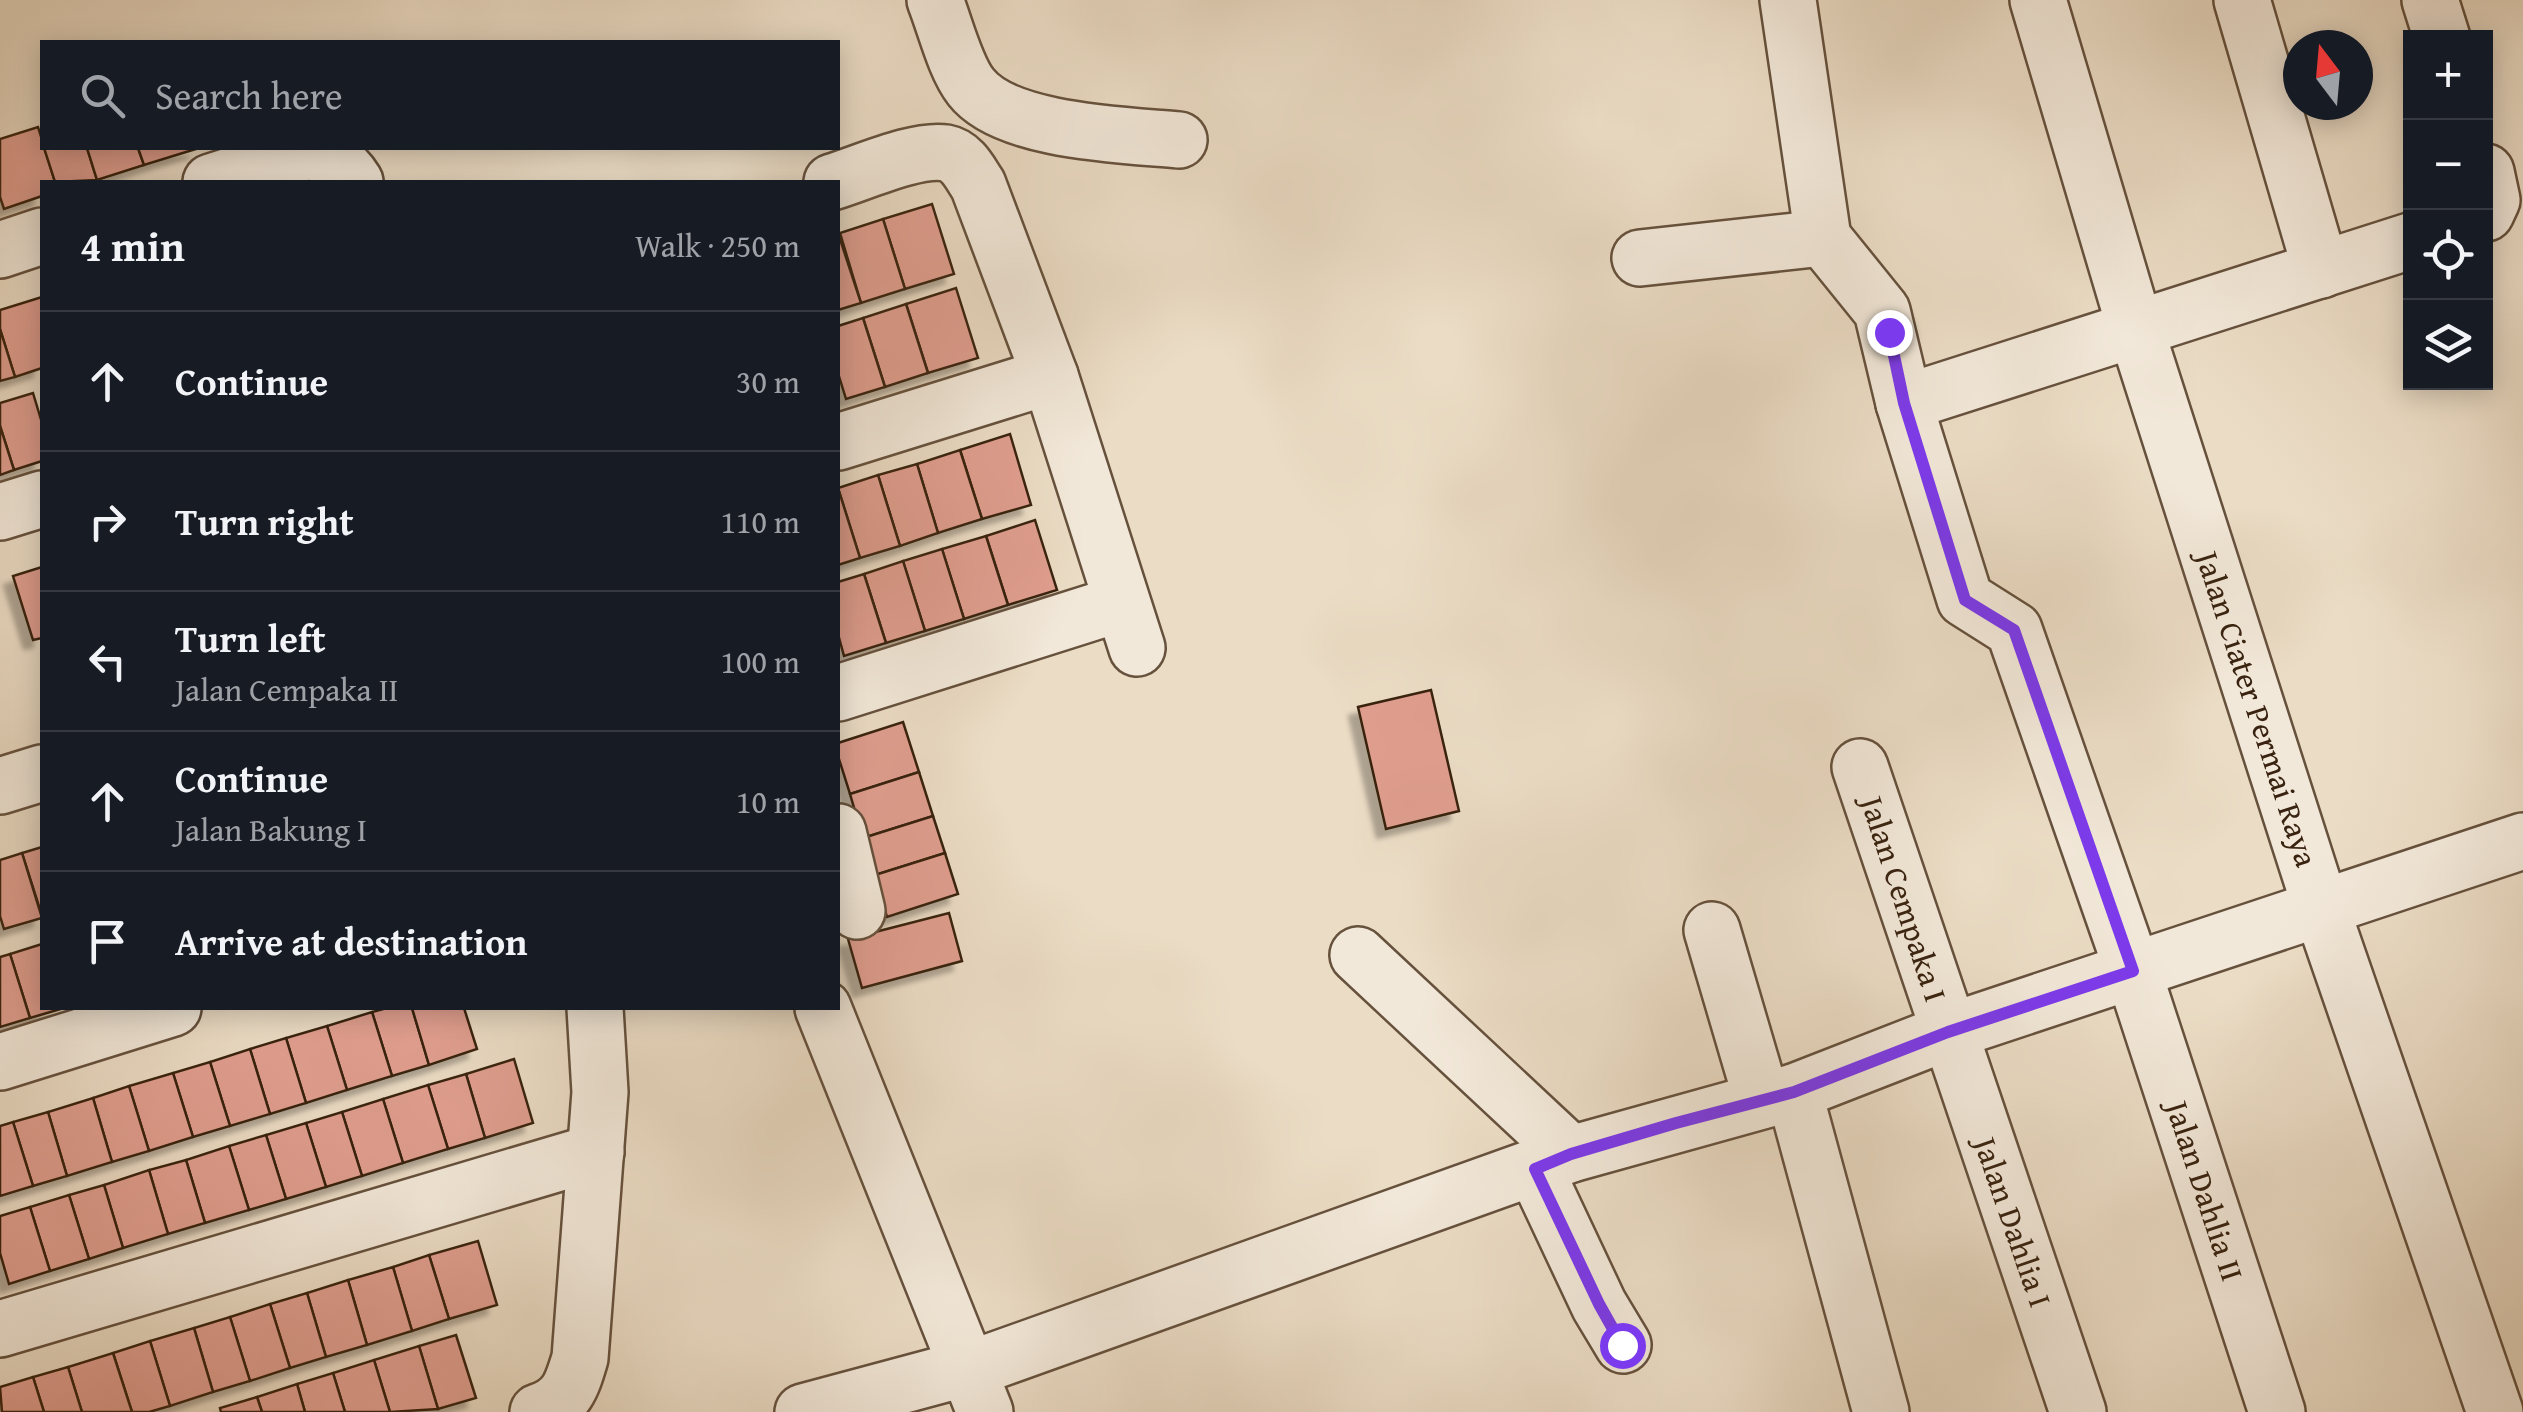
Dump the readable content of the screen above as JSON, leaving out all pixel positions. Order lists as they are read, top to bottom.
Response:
{
  "streets": {
    "street": [
      "Jalan Ciater Permai Raya",
      "Jalan Cempaka I",
      "Jalan Dahlia II",
      "Jalan Dahlia I"
    ]
  },
  "crossings": [
    ["Jalan Cempaka I", "Jalan Dahlia I"]
  ],
  "north": "top",
  "page": {
    "map_buttons": ["+", "−"],
    "search": "Search here",
    "heading": ["4 min", "Walk · 250 m"],
    "list": [
      ["Continue", "30 m"],
      ["Turn right", "110 m"],
      ["Turn left", "Jalan Cempaka II", "100 m"],
      ["Continue", "Jalan Bakung I", "10 m"],
      "Arrive at destination"
    ]
  }
}
